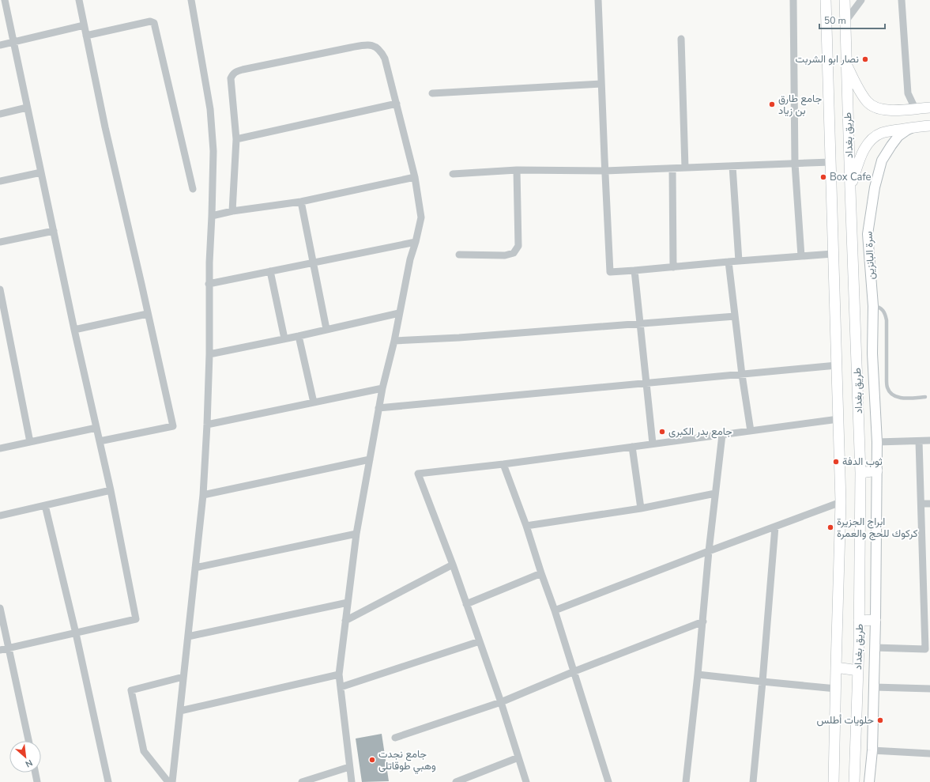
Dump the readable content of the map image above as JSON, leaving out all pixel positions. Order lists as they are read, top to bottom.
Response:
{
  "streets": {
    "main road": ["طريق بغداد", "سرة البانزين"]
  },
  "places": [
    "نصار ابو الشربت",
    "جامع طارق بن زياد",
    "Box Cafe",
    "جامع بدر الكبرى",
    "ثوب الدفة",
    "ابراج الجزيرة كركوك للحج والعمرة",
    "حلويات أطلس",
    "جامع نجدت وهبي طوقاتلى"
  ],
  "scale_bar": "50 m",
  "north": "bottom right"
}
